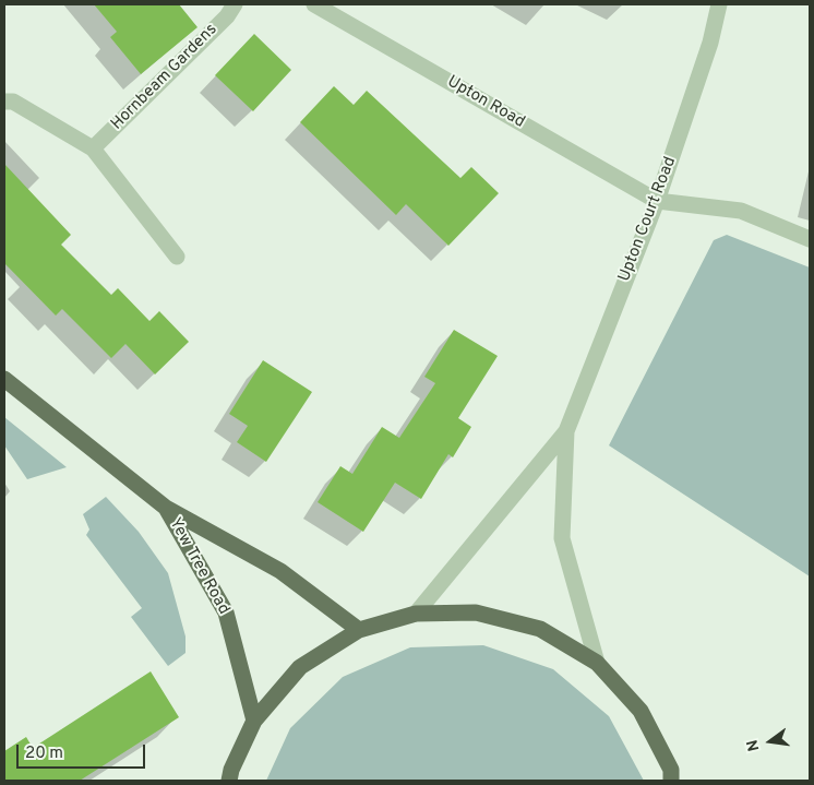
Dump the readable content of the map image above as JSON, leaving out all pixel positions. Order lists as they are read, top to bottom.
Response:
{
  "streets": {
    "main road": ["Yew Tree Road"],
    "street": ["Hornbeam Gardens", "Upton Road", "Upton Court Road"]
  },
  "crossings": [
    ["Upton Road", "Upton Court Road"]
  ],
  "scale_bar": "20 m",
  "north": "left"
}
